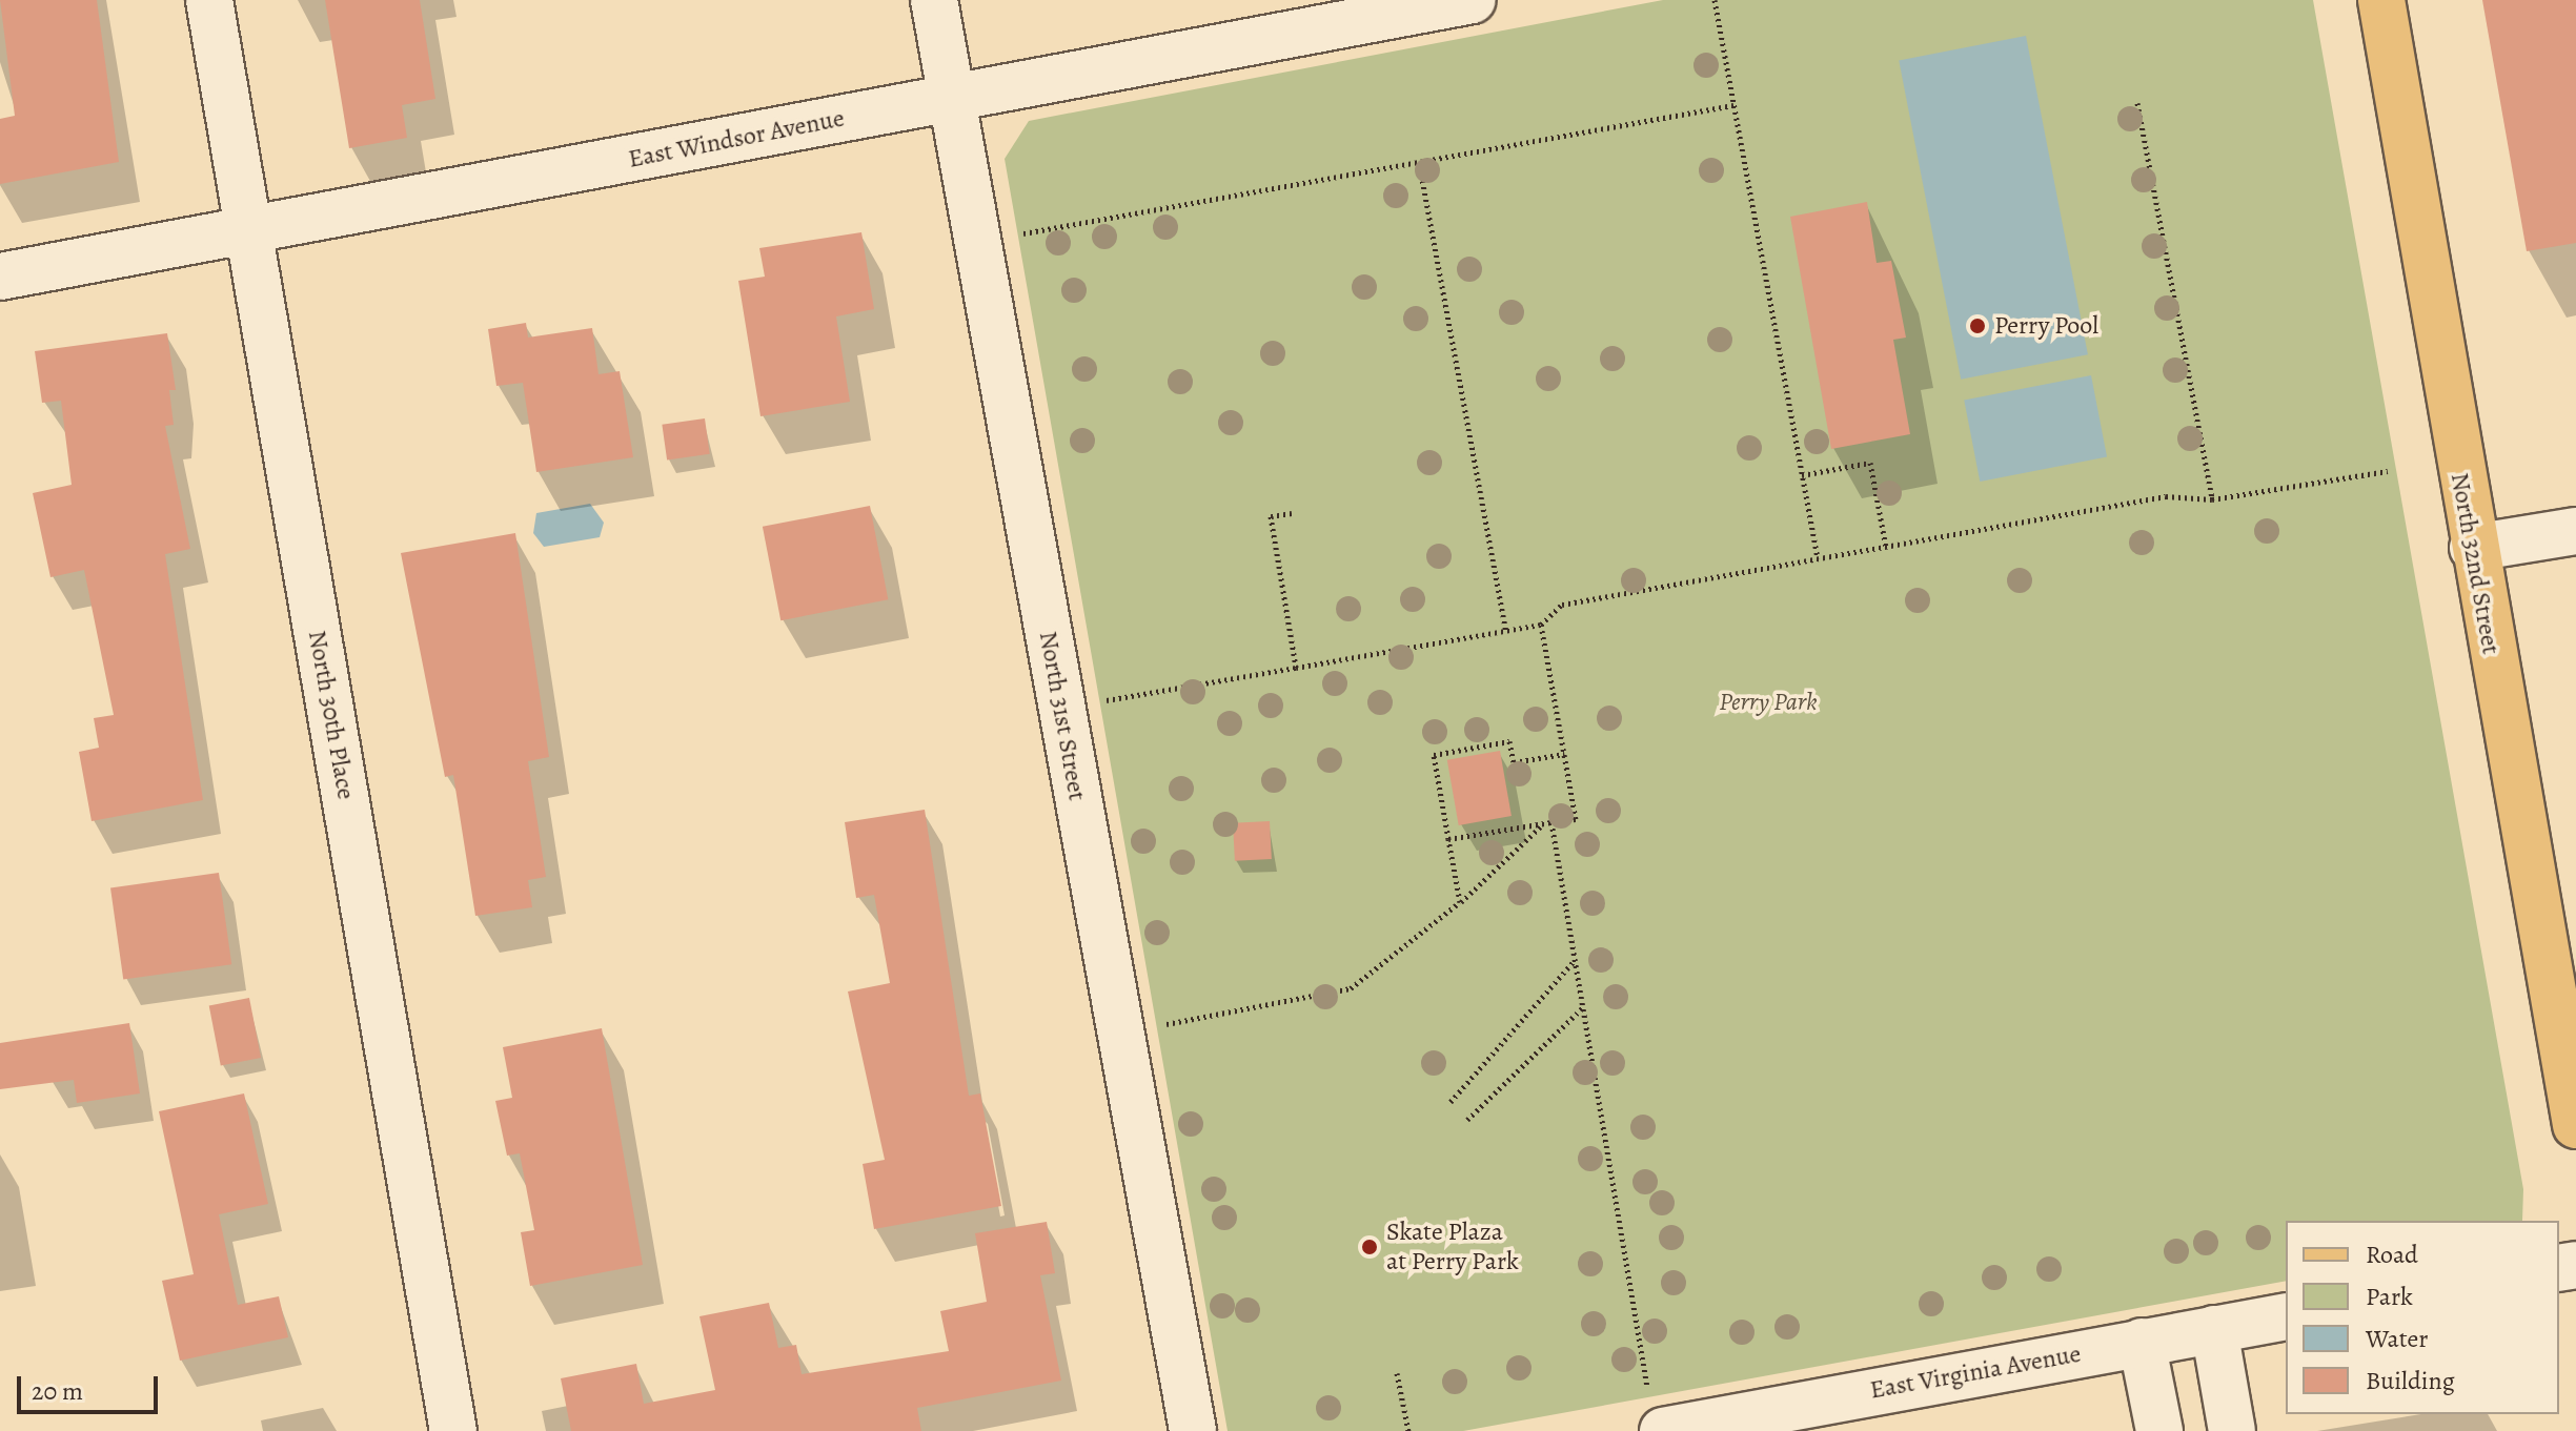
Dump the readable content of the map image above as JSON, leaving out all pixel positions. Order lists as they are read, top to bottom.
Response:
{
  "streets": {
    "main road": ["North 32nd Street"],
    "street": [
      "East Windsor Avenue",
      "North 30th Place",
      "North 31st Street",
      "East Virginia Avenue"
    ]
  },
  "crossings": [
    ["East Windsor Avenue", "North 30th Place"],
    ["East Windsor Avenue", "North 31st Street"]
  ],
  "parks": ["Perry Park"],
  "places": ["Perry Pool", "Skate Plaza at Perry Park"],
  "legend": [
    "Road",
    "Park",
    "Water",
    "Building"
  ],
  "scale_bar": "20 m"
}
